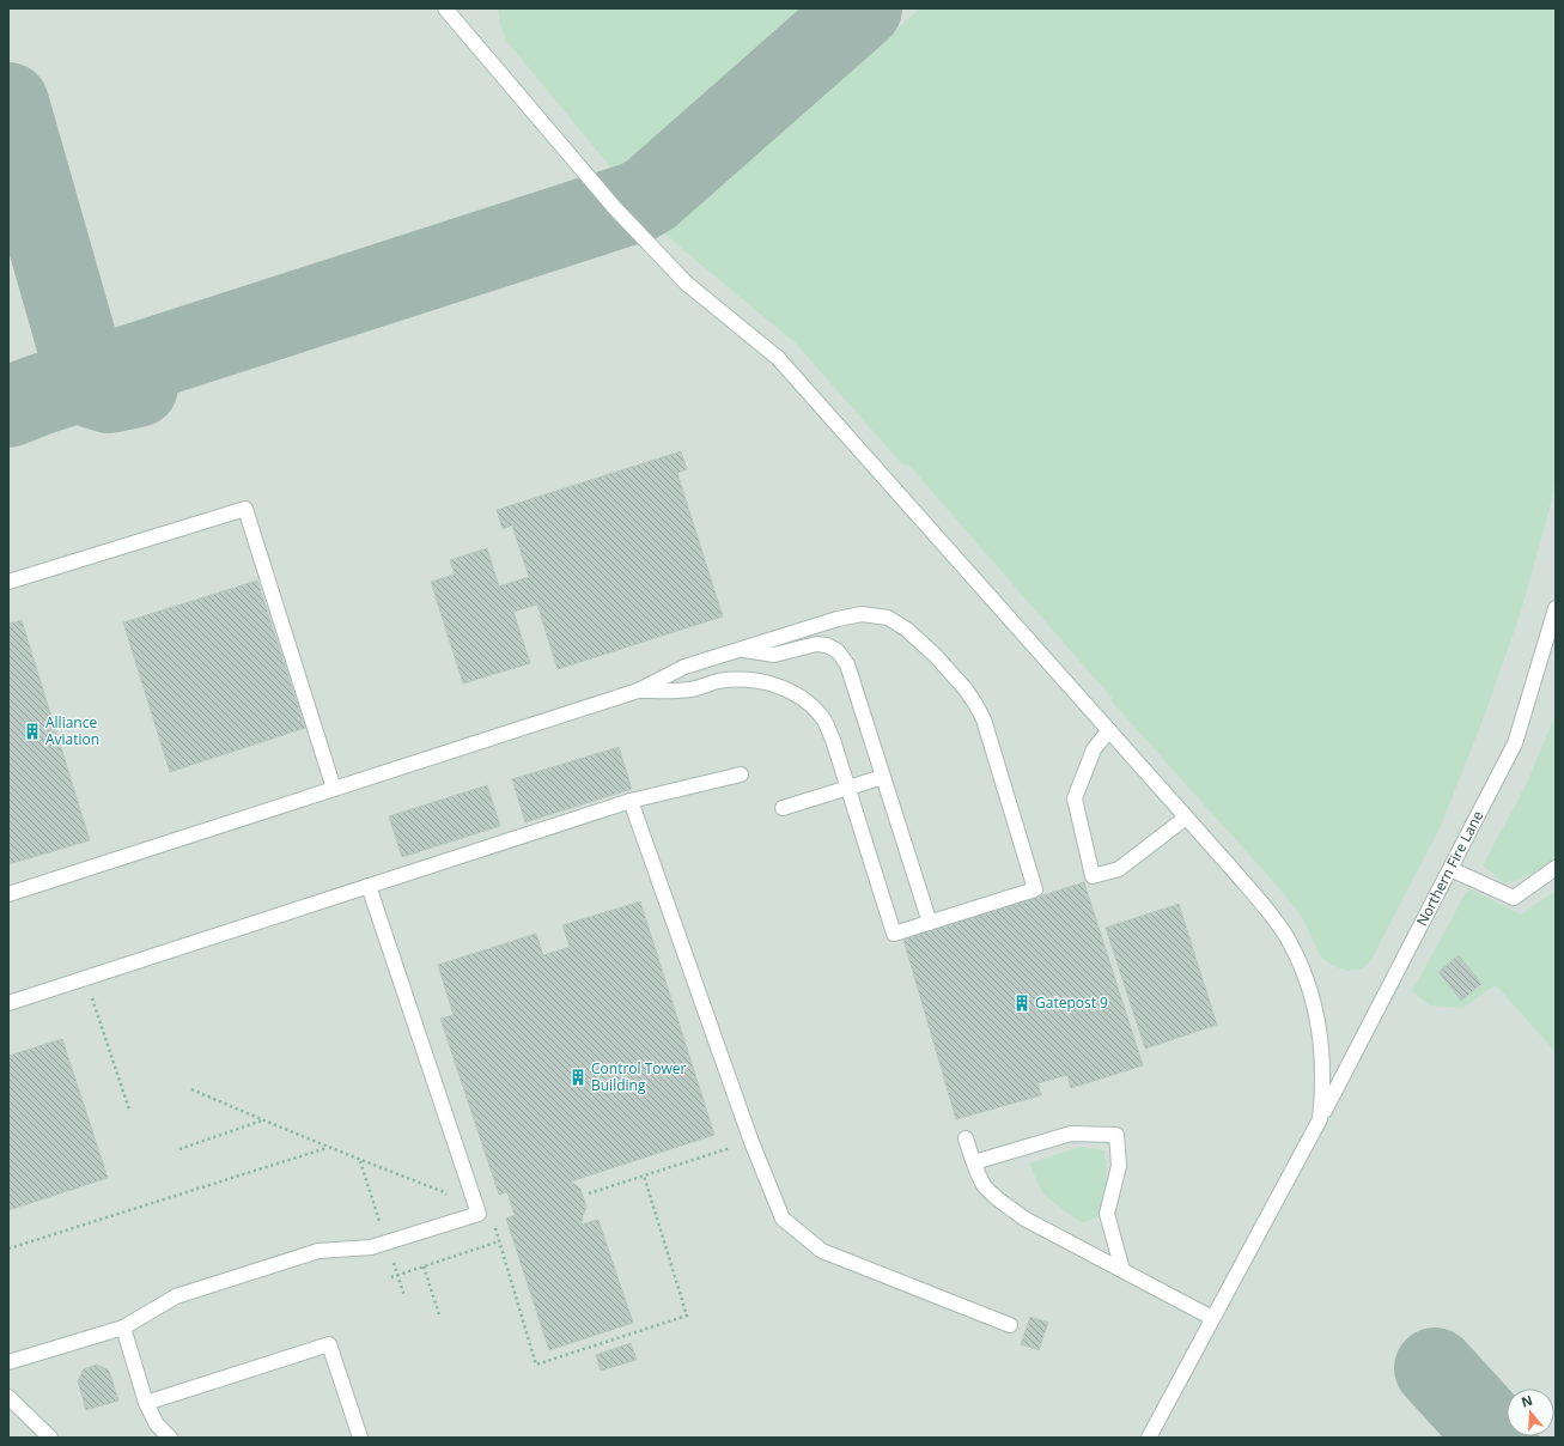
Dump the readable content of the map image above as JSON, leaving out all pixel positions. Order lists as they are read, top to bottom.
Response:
{
  "streets": {
    "lane": ["Northern Fire Lane"]
  },
  "places": {
    "building": ["Alliance Aviation", "Gatepost 9", "Control Tower Building"]
  },
  "north": "top"
}
